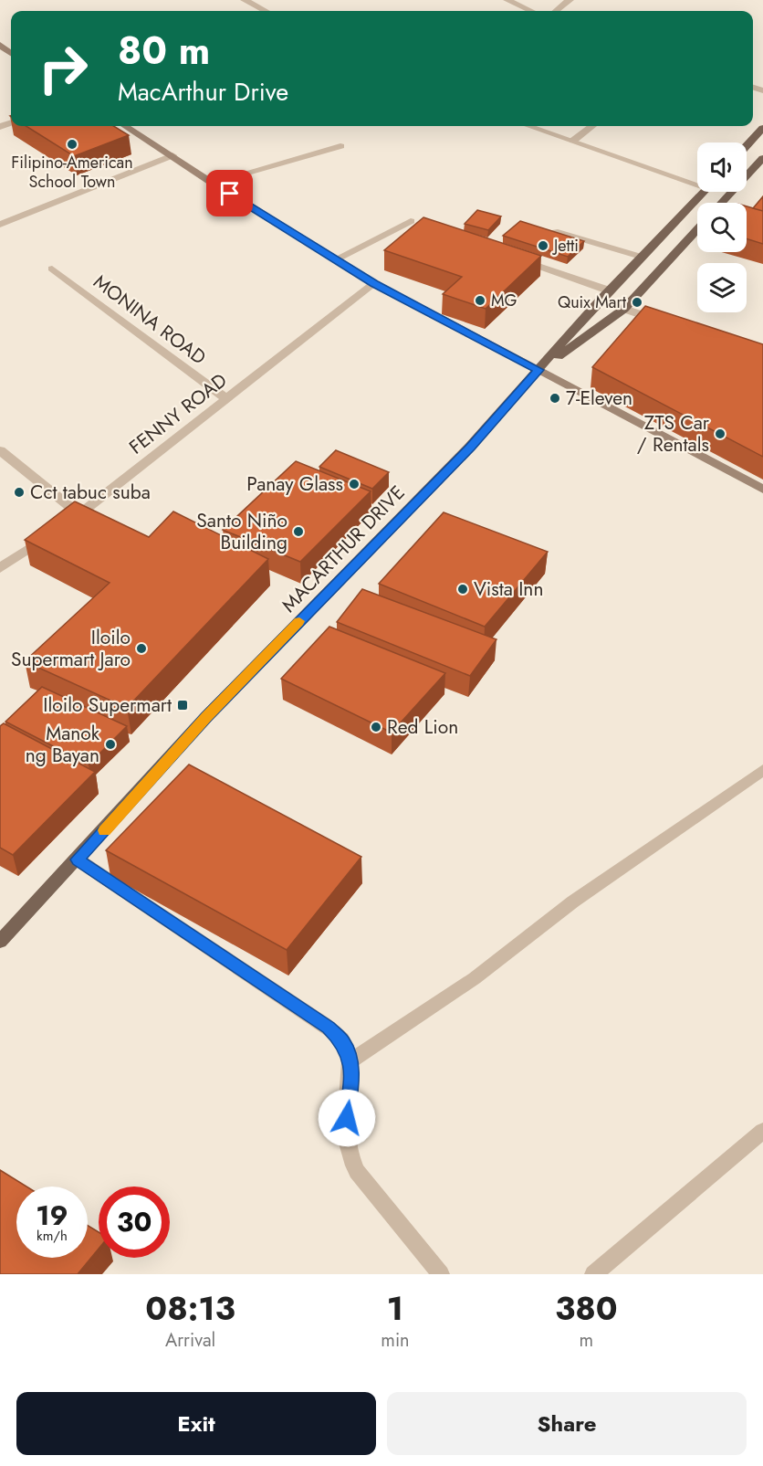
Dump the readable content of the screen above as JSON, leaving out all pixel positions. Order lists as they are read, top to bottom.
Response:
{
  "streets": {
    "main road": ["MACARTHUR DRIVE"],
    "street": ["MONINA ROAD", "FENNY ROAD"]
  },
  "crossings": [
    ["MONINA ROAD", "FENNY ROAD"]
  ],
  "places": {
    "other": [
      "Filipino-American School Town",
      "Jetti",
      "MG",
      "Quix Mart",
      "7-Eleven",
      "ZTS Car / Rentals",
      "Panay Glass",
      "Cct tabuc suba",
      "Santo Niño Building",
      "Vista Inn",
      "Iloilo Supermart Jaro",
      "Red Lion",
      "Manok ng Bayan"
    ],
    "transit": ["Iloilo Supermart"]
  },
  "page": {
    "turn": ["80 m", "MacArthur Drive"],
    "speed": "19 km/h",
    "limit": "30",
    "eta": [
      "08:13",
      "Arrival",
      "1",
      "min",
      "380",
      "m"
    ],
    "buttons": ["Exit", "Share"]
  }
}
